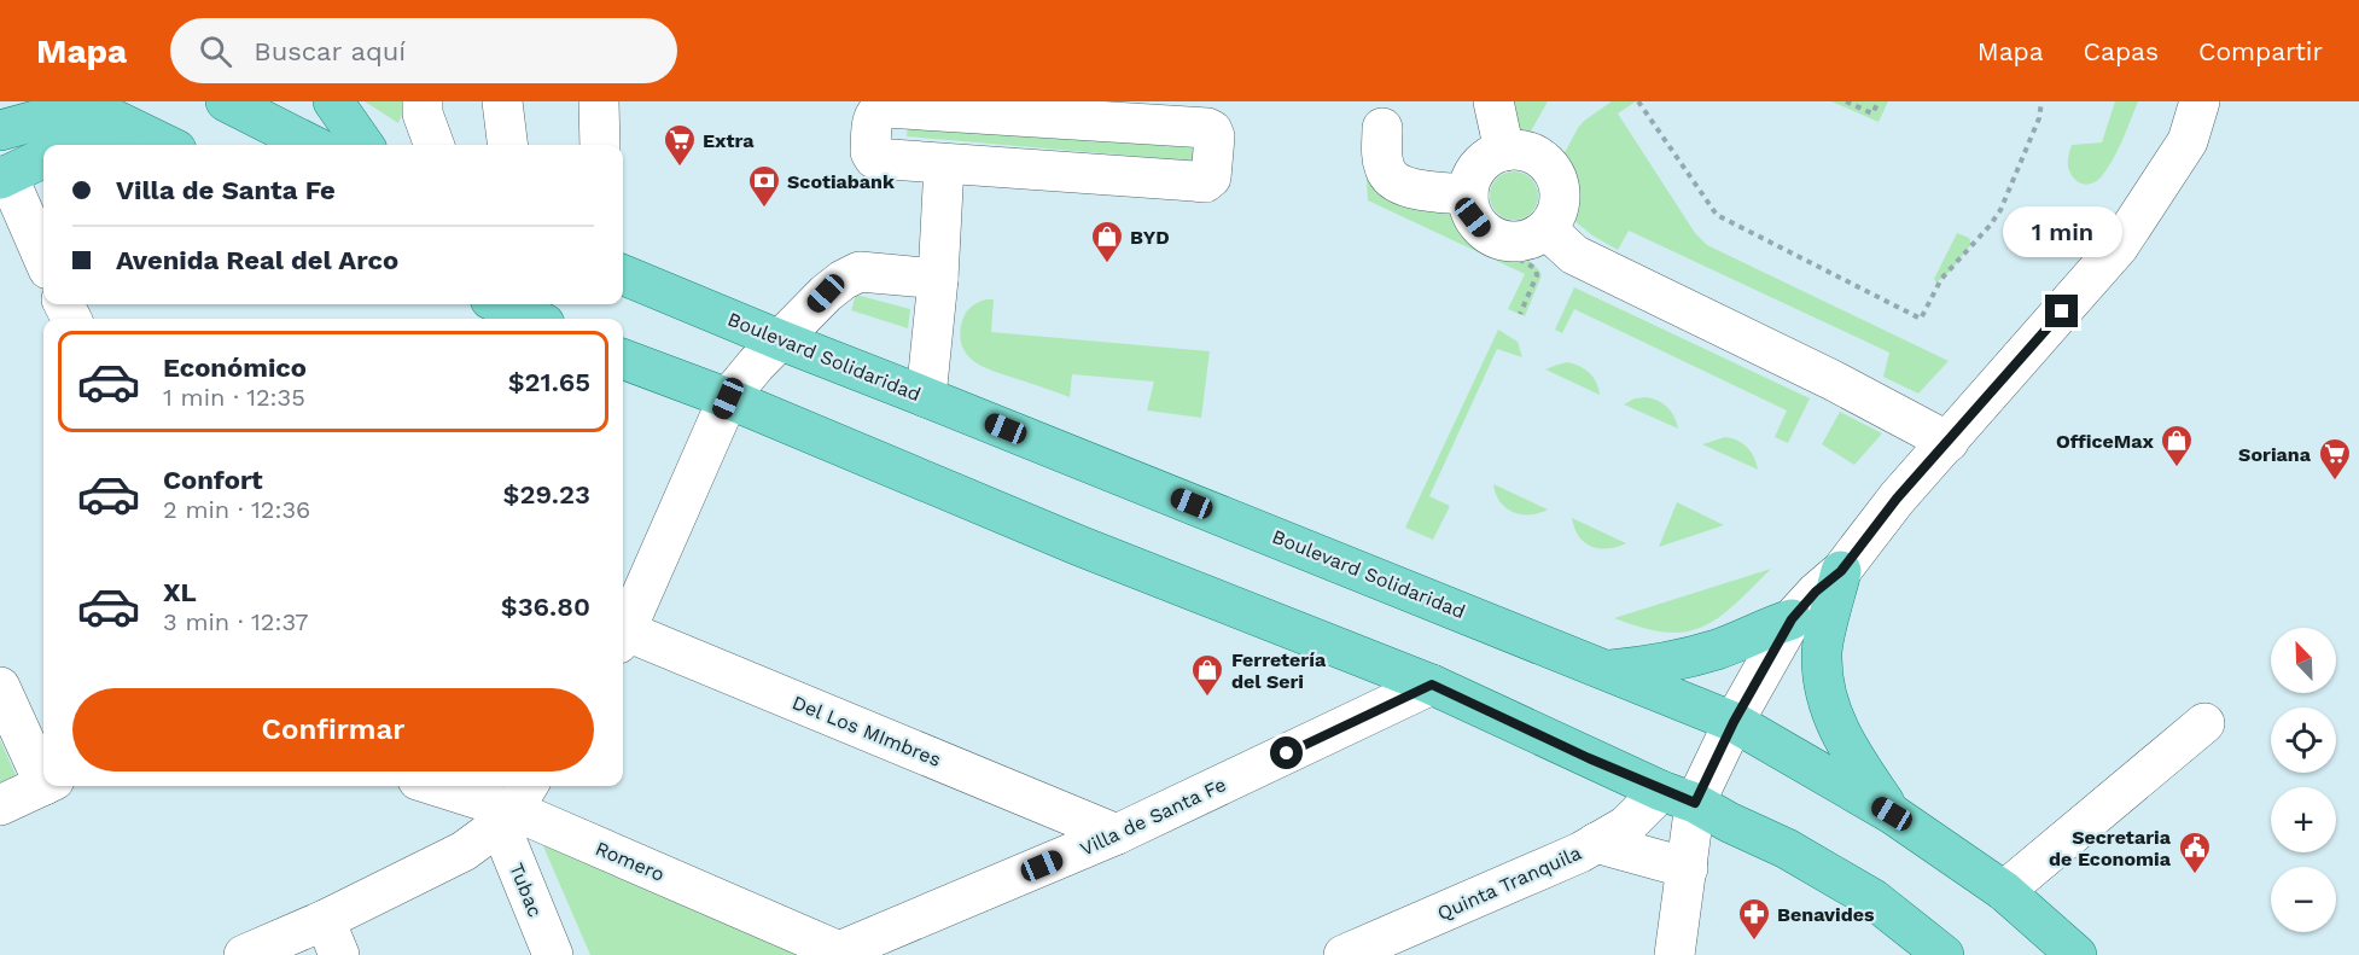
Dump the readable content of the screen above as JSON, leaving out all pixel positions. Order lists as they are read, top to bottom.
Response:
{
  "streets": {
    "main road": ["Boulevard Solidaridad"],
    "street": [
      "Del Los MImbres",
      "Villa de Santa Fe",
      "Romero",
      "Quinta Tranquila",
      "Tubac"
    ]
  },
  "crossings": [
    ["Del Los MImbres", "Villa de Santa Fe"],
    ["Villa de Santa Fe", "Romero"],
    ["Romero", "Tubac"]
  ],
  "places": {
    "supermarket": ["Extra", "Soriana"],
    "bank": ["Scotiabank"],
    "shop": ["BYD", "OfficeMax", "Ferretería del Seri"],
    "public building": ["Secretaria de Economia"],
    "pharmacy": ["Benavides"]
  },
  "north": "top left",
  "page": {
    "header": "Mapa",
    "search": "Buscar aquí",
    "nav": ["Mapa", "Capas", "Compartir"],
    "banner": ["Villa de Santa Fe", "Avenida Real del Arco"],
    "bubble": "1 min",
    "list": [
      {
        "name": "Económico",
        "note": "1 min · 12:35",
        "value": "$21.65"
      },
      {
        "name": "Confort",
        "note": "2 min · 12:36",
        "value": "$29.23"
      },
      {
        "name": "XL",
        "note": "3 min · 12:37",
        "value": "$36.80"
      }
    ],
    "map_buttons": ["+", "−"],
    "buttons": "Confirmar"
  }
}
